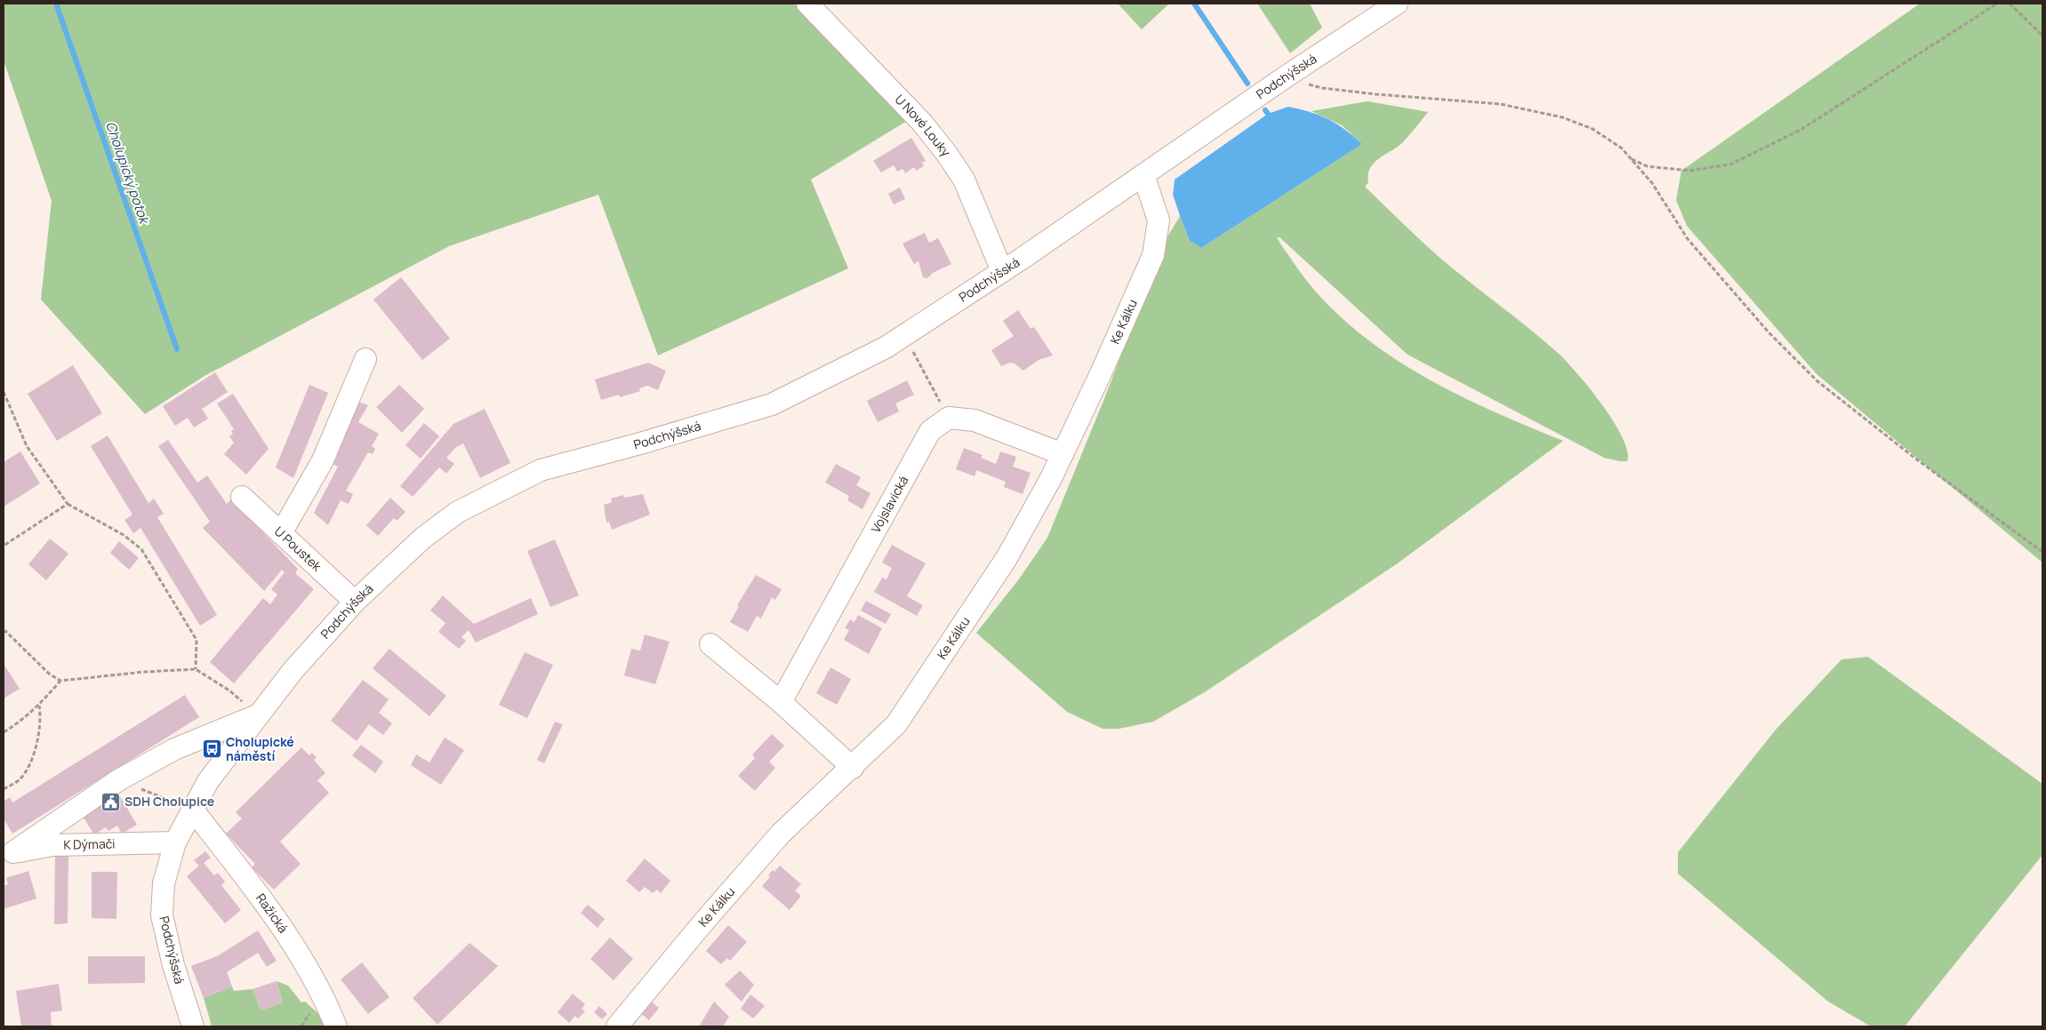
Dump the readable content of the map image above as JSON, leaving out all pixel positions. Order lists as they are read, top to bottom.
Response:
{
  "streets": {
    "street": [
      "Podchýšská",
      "U Nové Louky",
      "Ke Kálku",
      "Vojslavická",
      "U Poustek",
      "K Dýmači",
      "Ražická"
    ]
  },
  "crossings": [
    ["Podchýšská", "U Nové Louky"],
    ["Podchýšská", "Ke Kálku"],
    ["Podchýšská", "U Poustek"],
    ["Podchýšská", "K Dýmači"],
    ["Podchýšská", "Ražická"]
  ],
  "water": ["Cholupický potok"],
  "places": {
    "bus stop": ["Cholupické náměstí"],
    "public building": ["SDH Cholupice"]
  }
}
